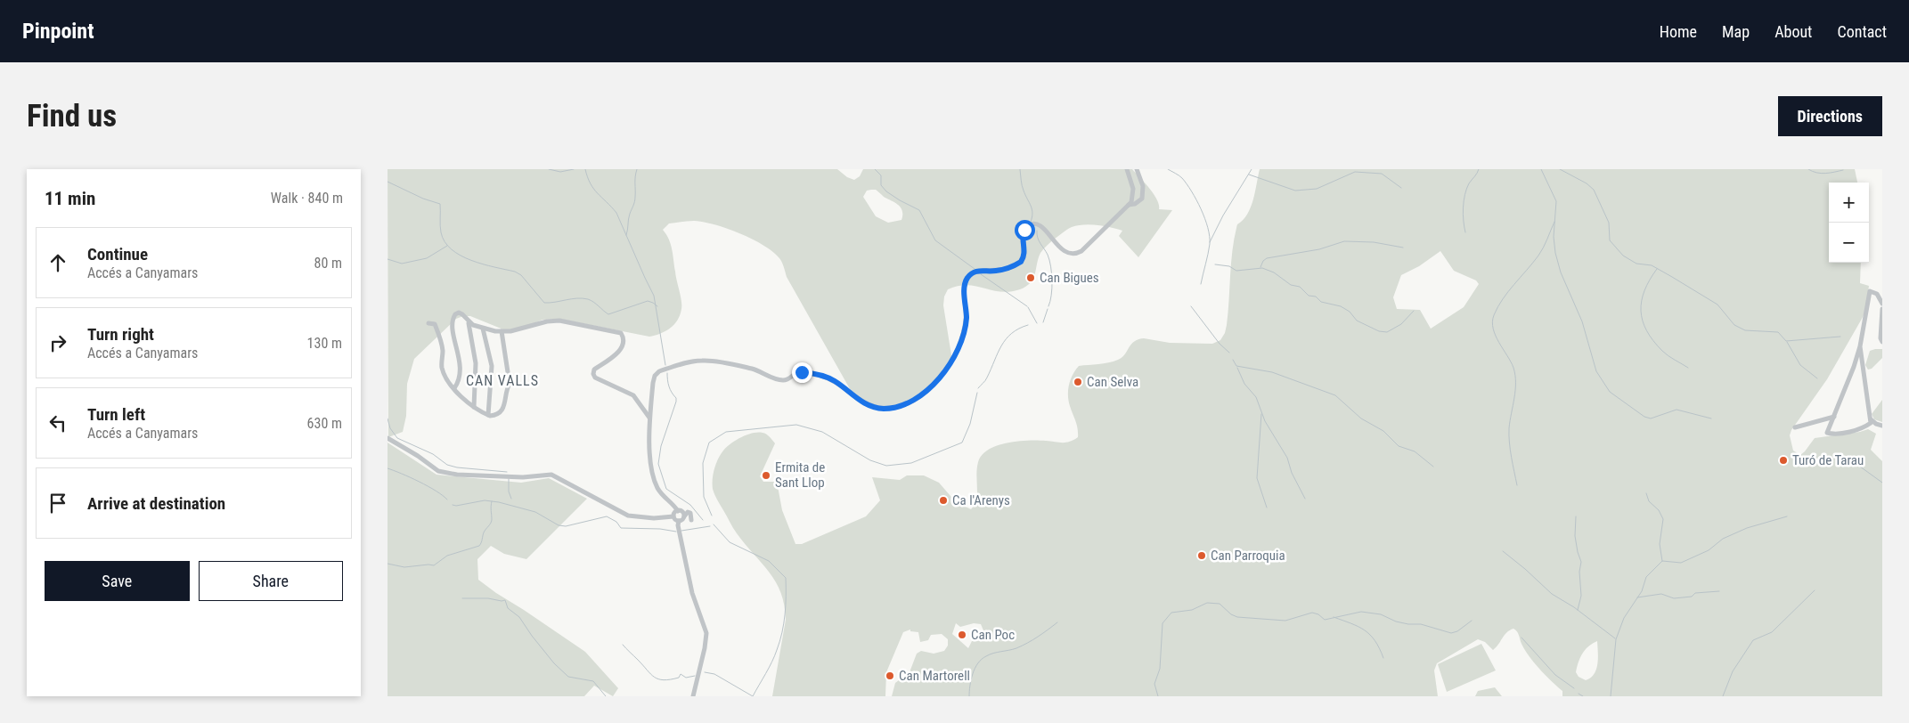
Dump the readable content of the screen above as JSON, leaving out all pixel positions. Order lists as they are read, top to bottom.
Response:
{
  "districts": ["CAN VALLS"],
  "places": [
    "Can Bigues",
    "Can Selva",
    "Turó de Tarau",
    "Ermita de Sant Llop",
    "Ca l'Arenys",
    "Can Parroquia",
    "Can Poc",
    "Can Martorell"
  ],
  "page": {
    "header": "Pinpoint",
    "nav": [
      "Home",
      "Map",
      "About",
      "Contact"
    ],
    "buttons": [
      "Directions",
      ["Save", "Share"]
    ],
    "title": "Find us",
    "heading": ["11 min", "Walk · 840 m"],
    "map_buttons": ["+", "−"],
    "list": [
      ["Continue", "Accés a Canyamars", "80 m"],
      ["Turn right", "Accés a Canyamars", "130 m"],
      ["Turn left", "Accés a Canyamars", "630 m"],
      "Arrive at destination"
    ]
  }
}
